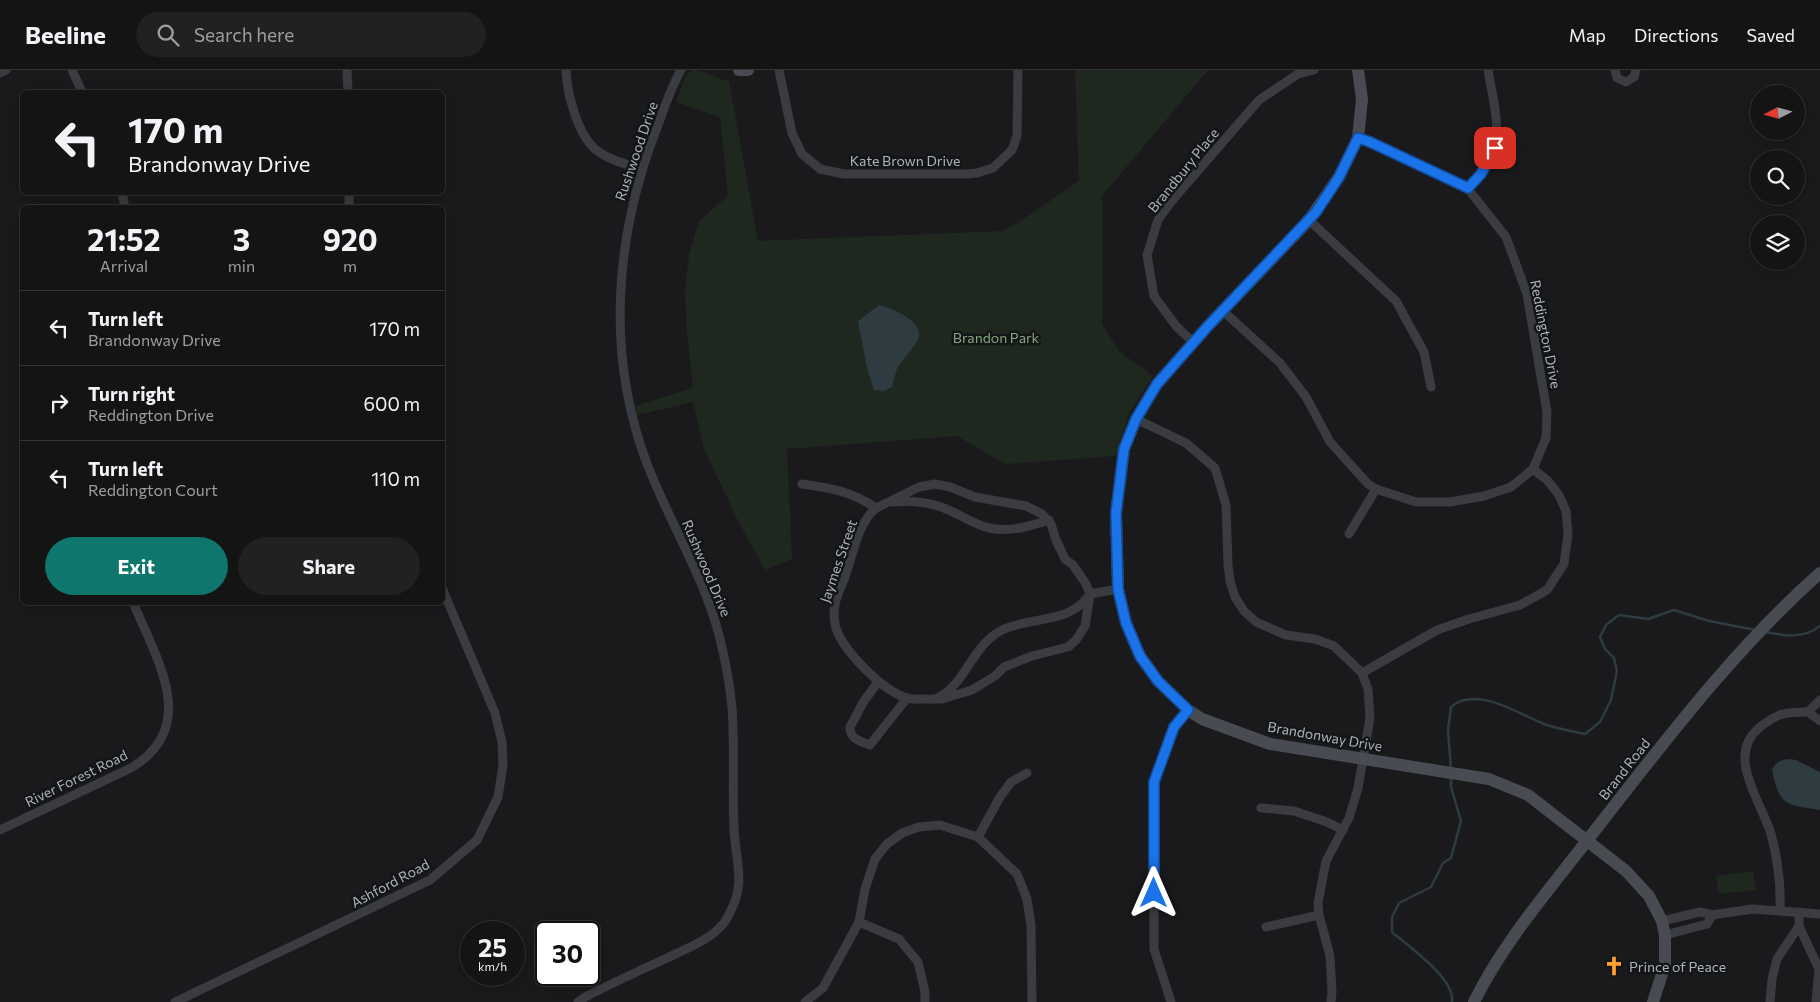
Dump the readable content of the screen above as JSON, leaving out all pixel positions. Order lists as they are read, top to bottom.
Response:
{
  "streets": {
    "street": [
      "Rushwood Drive",
      "Kate Brown Drive",
      "Brandbury Place",
      "Reddington Drive",
      "Jaymes Street",
      "Brandonway Drive",
      "Brand Road",
      "River Forest Road",
      "Ashford Road"
    ]
  },
  "crossings": [
    ["Brandbury Place", "Brandonway Drive"],
    ["Reddington Drive", "Brandonway Drive"],
    ["Brandonway Drive", "Brand Road"]
  ],
  "parks": ["Brandon Park"],
  "places": {
    "church": ["Prince of Peace"]
  },
  "north": "left",
  "page": {
    "header": "Beeline",
    "search": "Search here",
    "nav": ["Map", "Directions", "Saved"],
    "turn": ["170 m", "Brandonway Drive"],
    "eta": [
      "21:52",
      "Arrival",
      "3",
      "min",
      "920",
      "m"
    ],
    "list": [
      {
        "name": "Turn left",
        "note": "Brandonway Drive",
        "value": "170 m"
      },
      {
        "name": "Turn right",
        "note": "Reddington Drive",
        "value": "600 m"
      },
      {
        "name": "Turn left",
        "note": "Reddington Court",
        "value": "110 m"
      }
    ],
    "buttons": ["Exit", "Share"],
    "speed": "25 km/h",
    "limit": "30"
  }
}
